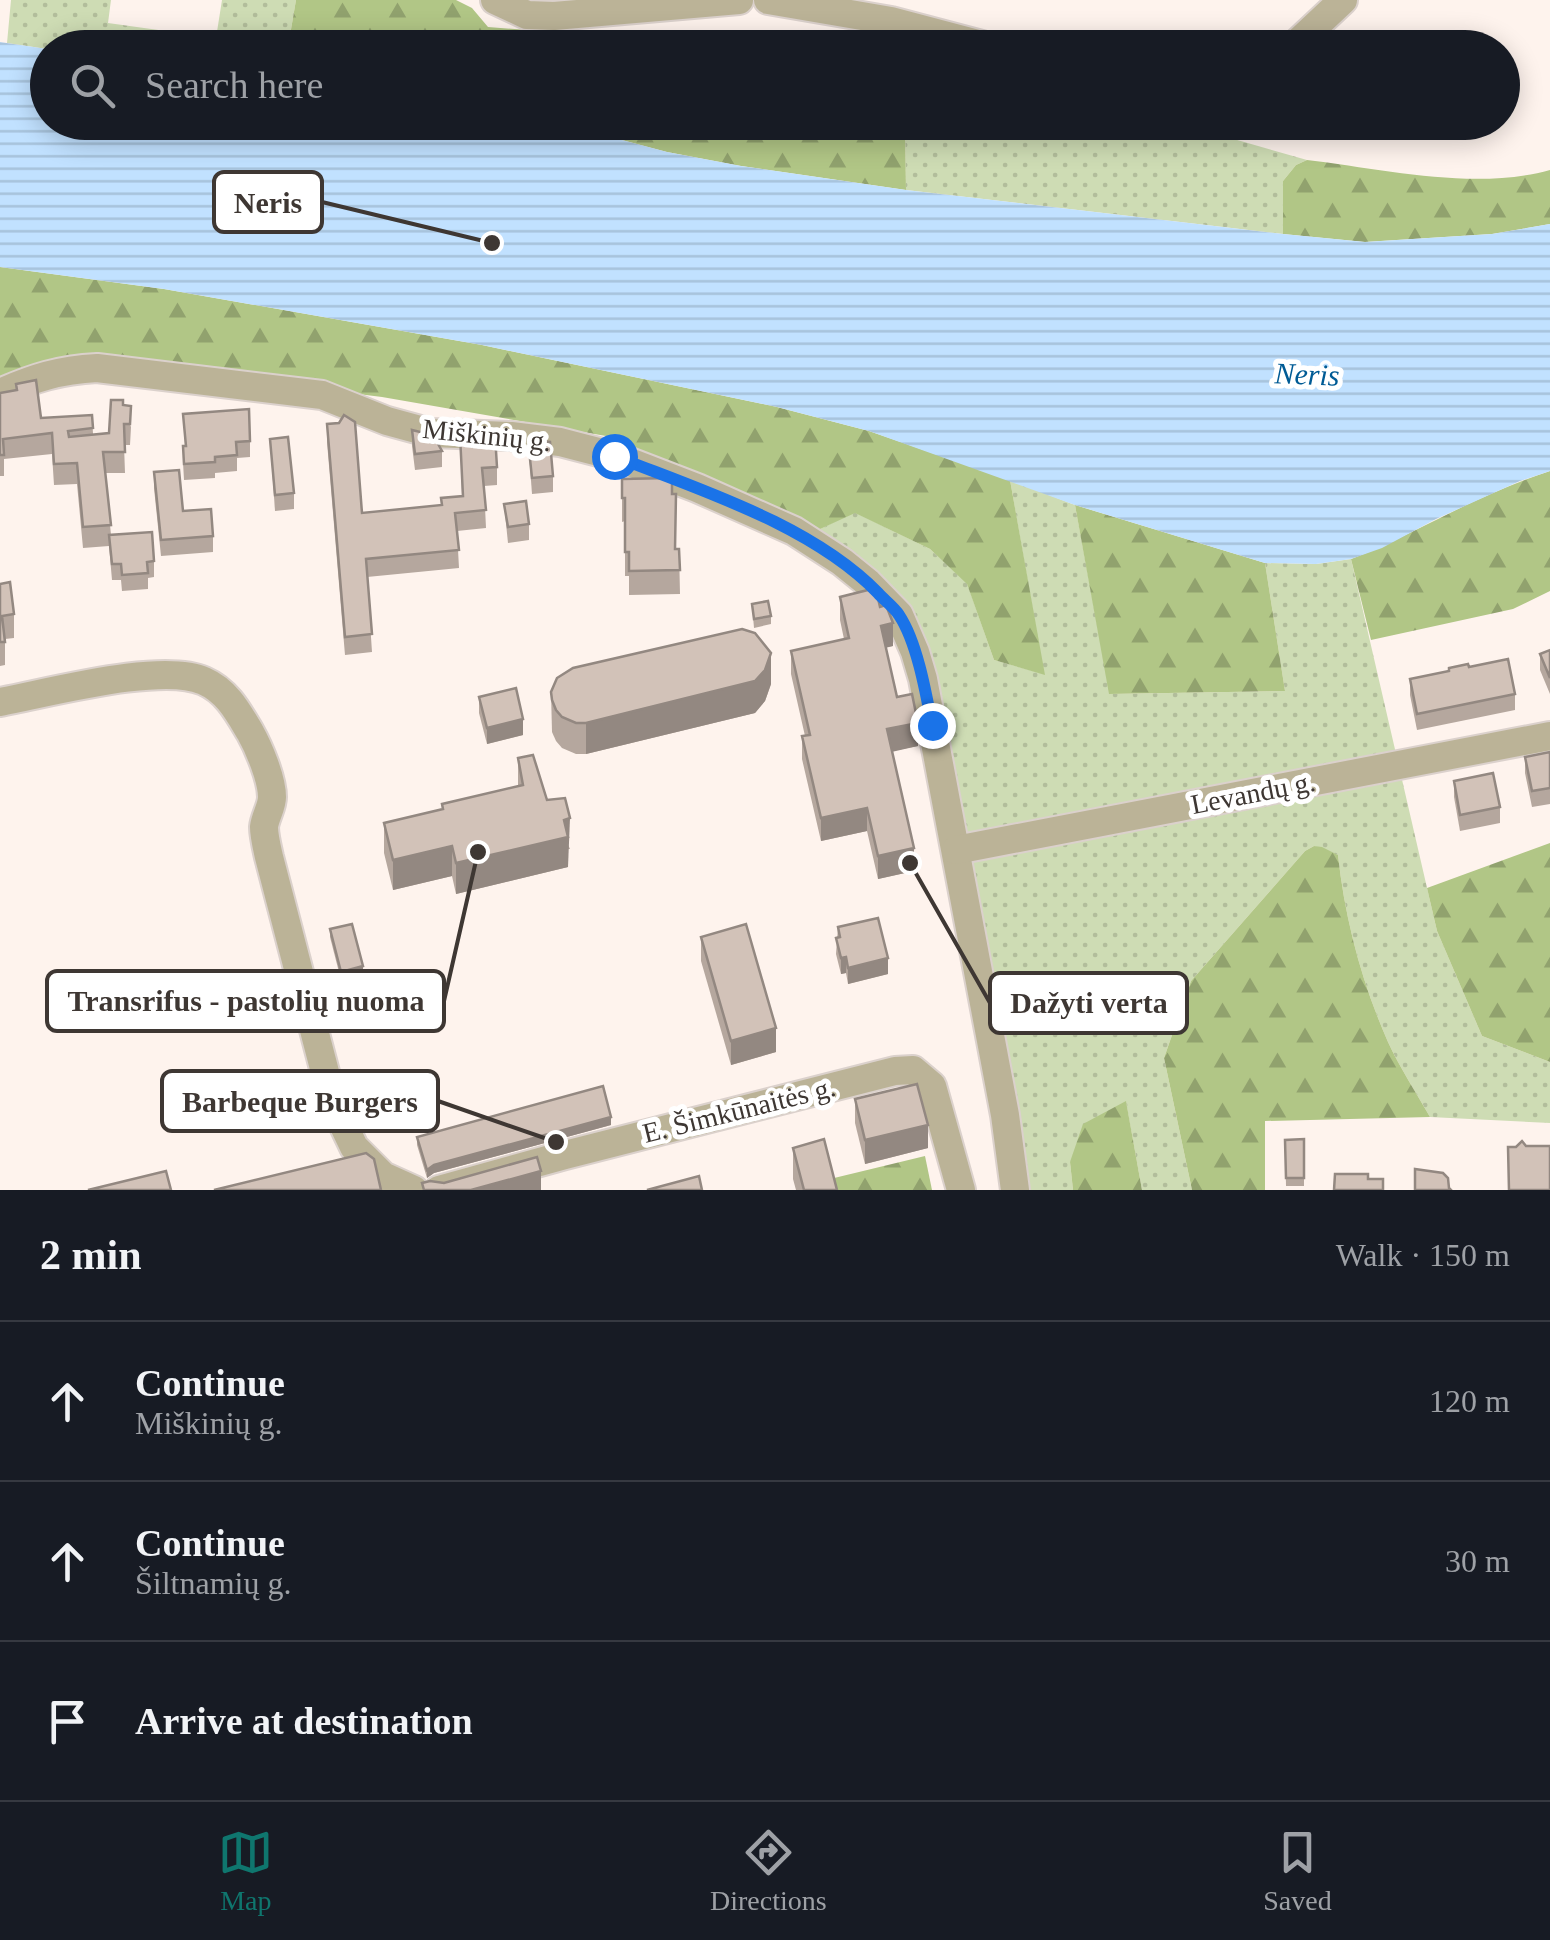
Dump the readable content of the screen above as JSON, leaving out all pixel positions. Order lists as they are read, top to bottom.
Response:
{
  "streets": {
    "street": ["Miškinių g.", "Levandų g.", "E. Šimkūnaitės g."]
  },
  "crossings": [
    ["Miškinių g.", "Levandų g."]
  ],
  "water": ["Neris"],
  "places": [
    "Neris",
    "Transrifus - pastolių nuoma",
    "Dažyti verta",
    "Barbeque Burgers"
  ],
  "page": {
    "search": "Search here",
    "heading": ["2 min", "Walk · 150 m"],
    "list": [
      ["Continue", "Miškinių g.", "120 m"],
      ["Continue", "Šiltnamių g.", "30 m"],
      "Arrive at destination"
    ],
    "nav": ["Map", "Directions", "Saved"]
  }
}
